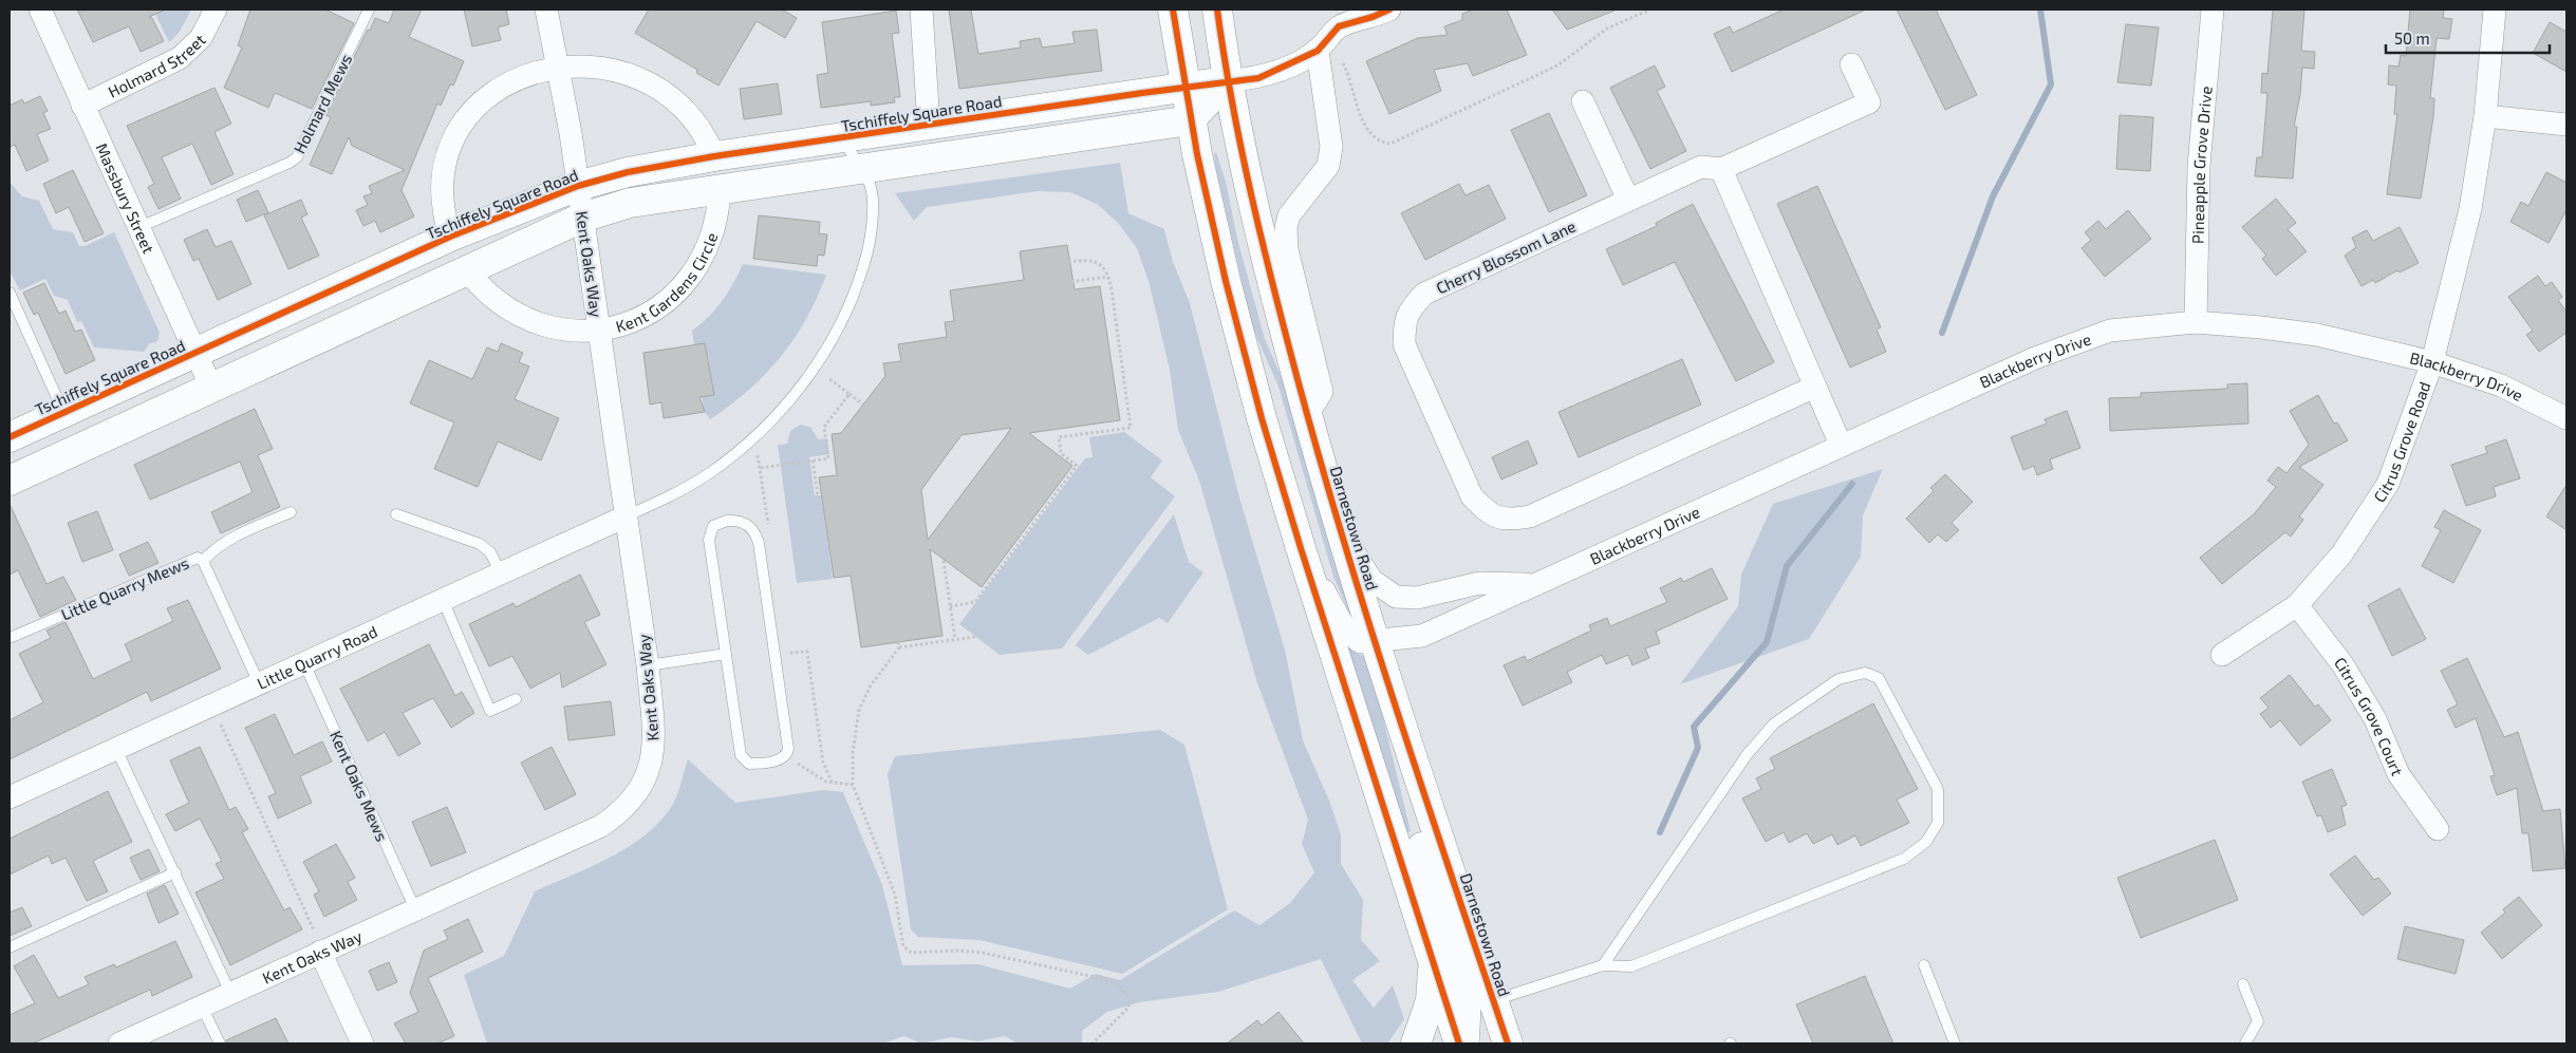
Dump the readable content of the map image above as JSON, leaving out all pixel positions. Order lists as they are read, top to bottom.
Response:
{
  "streets": {
    "street": [
      "Holmard Street",
      "Tschiffely Square Road",
      "Pineapple Grove Drive",
      "Massbury Street",
      "Cherry Blossom Lane",
      "Kent Oaks Way",
      "Kent Gardens Circle",
      "Blackberry Drive",
      "Citrus Grove Road",
      "Darnestown Road",
      "Little Quarry Road",
      "Citrus Grove Court"
    ],
    "lane": ["Holmard Mews", "Little Quarry Mews", "Kent Oaks Mews"]
  },
  "crossings": [
    ["Holmard Street", "Massbury Street"],
    ["Holmard Mews", "Massbury Street"],
    ["Tschiffely Square Road", "Massbury Street"],
    ["Tschiffely Square Road", "Kent Oaks Way"],
    ["Tschiffely Square Road", "Darnestown Road"],
    ["Pineapple Grove Drive", "Blackberry Drive"],
    ["Kent Oaks Way", "Kent Gardens Circle"],
    ["Kent Oaks Way", "Little Quarry Road"],
    ["Kent Oaks Way", "Kent Oaks Mews"],
    ["Blackberry Drive", "Citrus Grove Road"],
    ["Blackberry Drive", "Darnestown Road"],
    ["Citrus Grove Road", "Citrus Grove Court"],
    ["Little Quarry Mews", "Little Quarry Road"],
    ["Little Quarry Road", "Kent Oaks Mews"]
  ],
  "scale_bar": "50 m"
}
